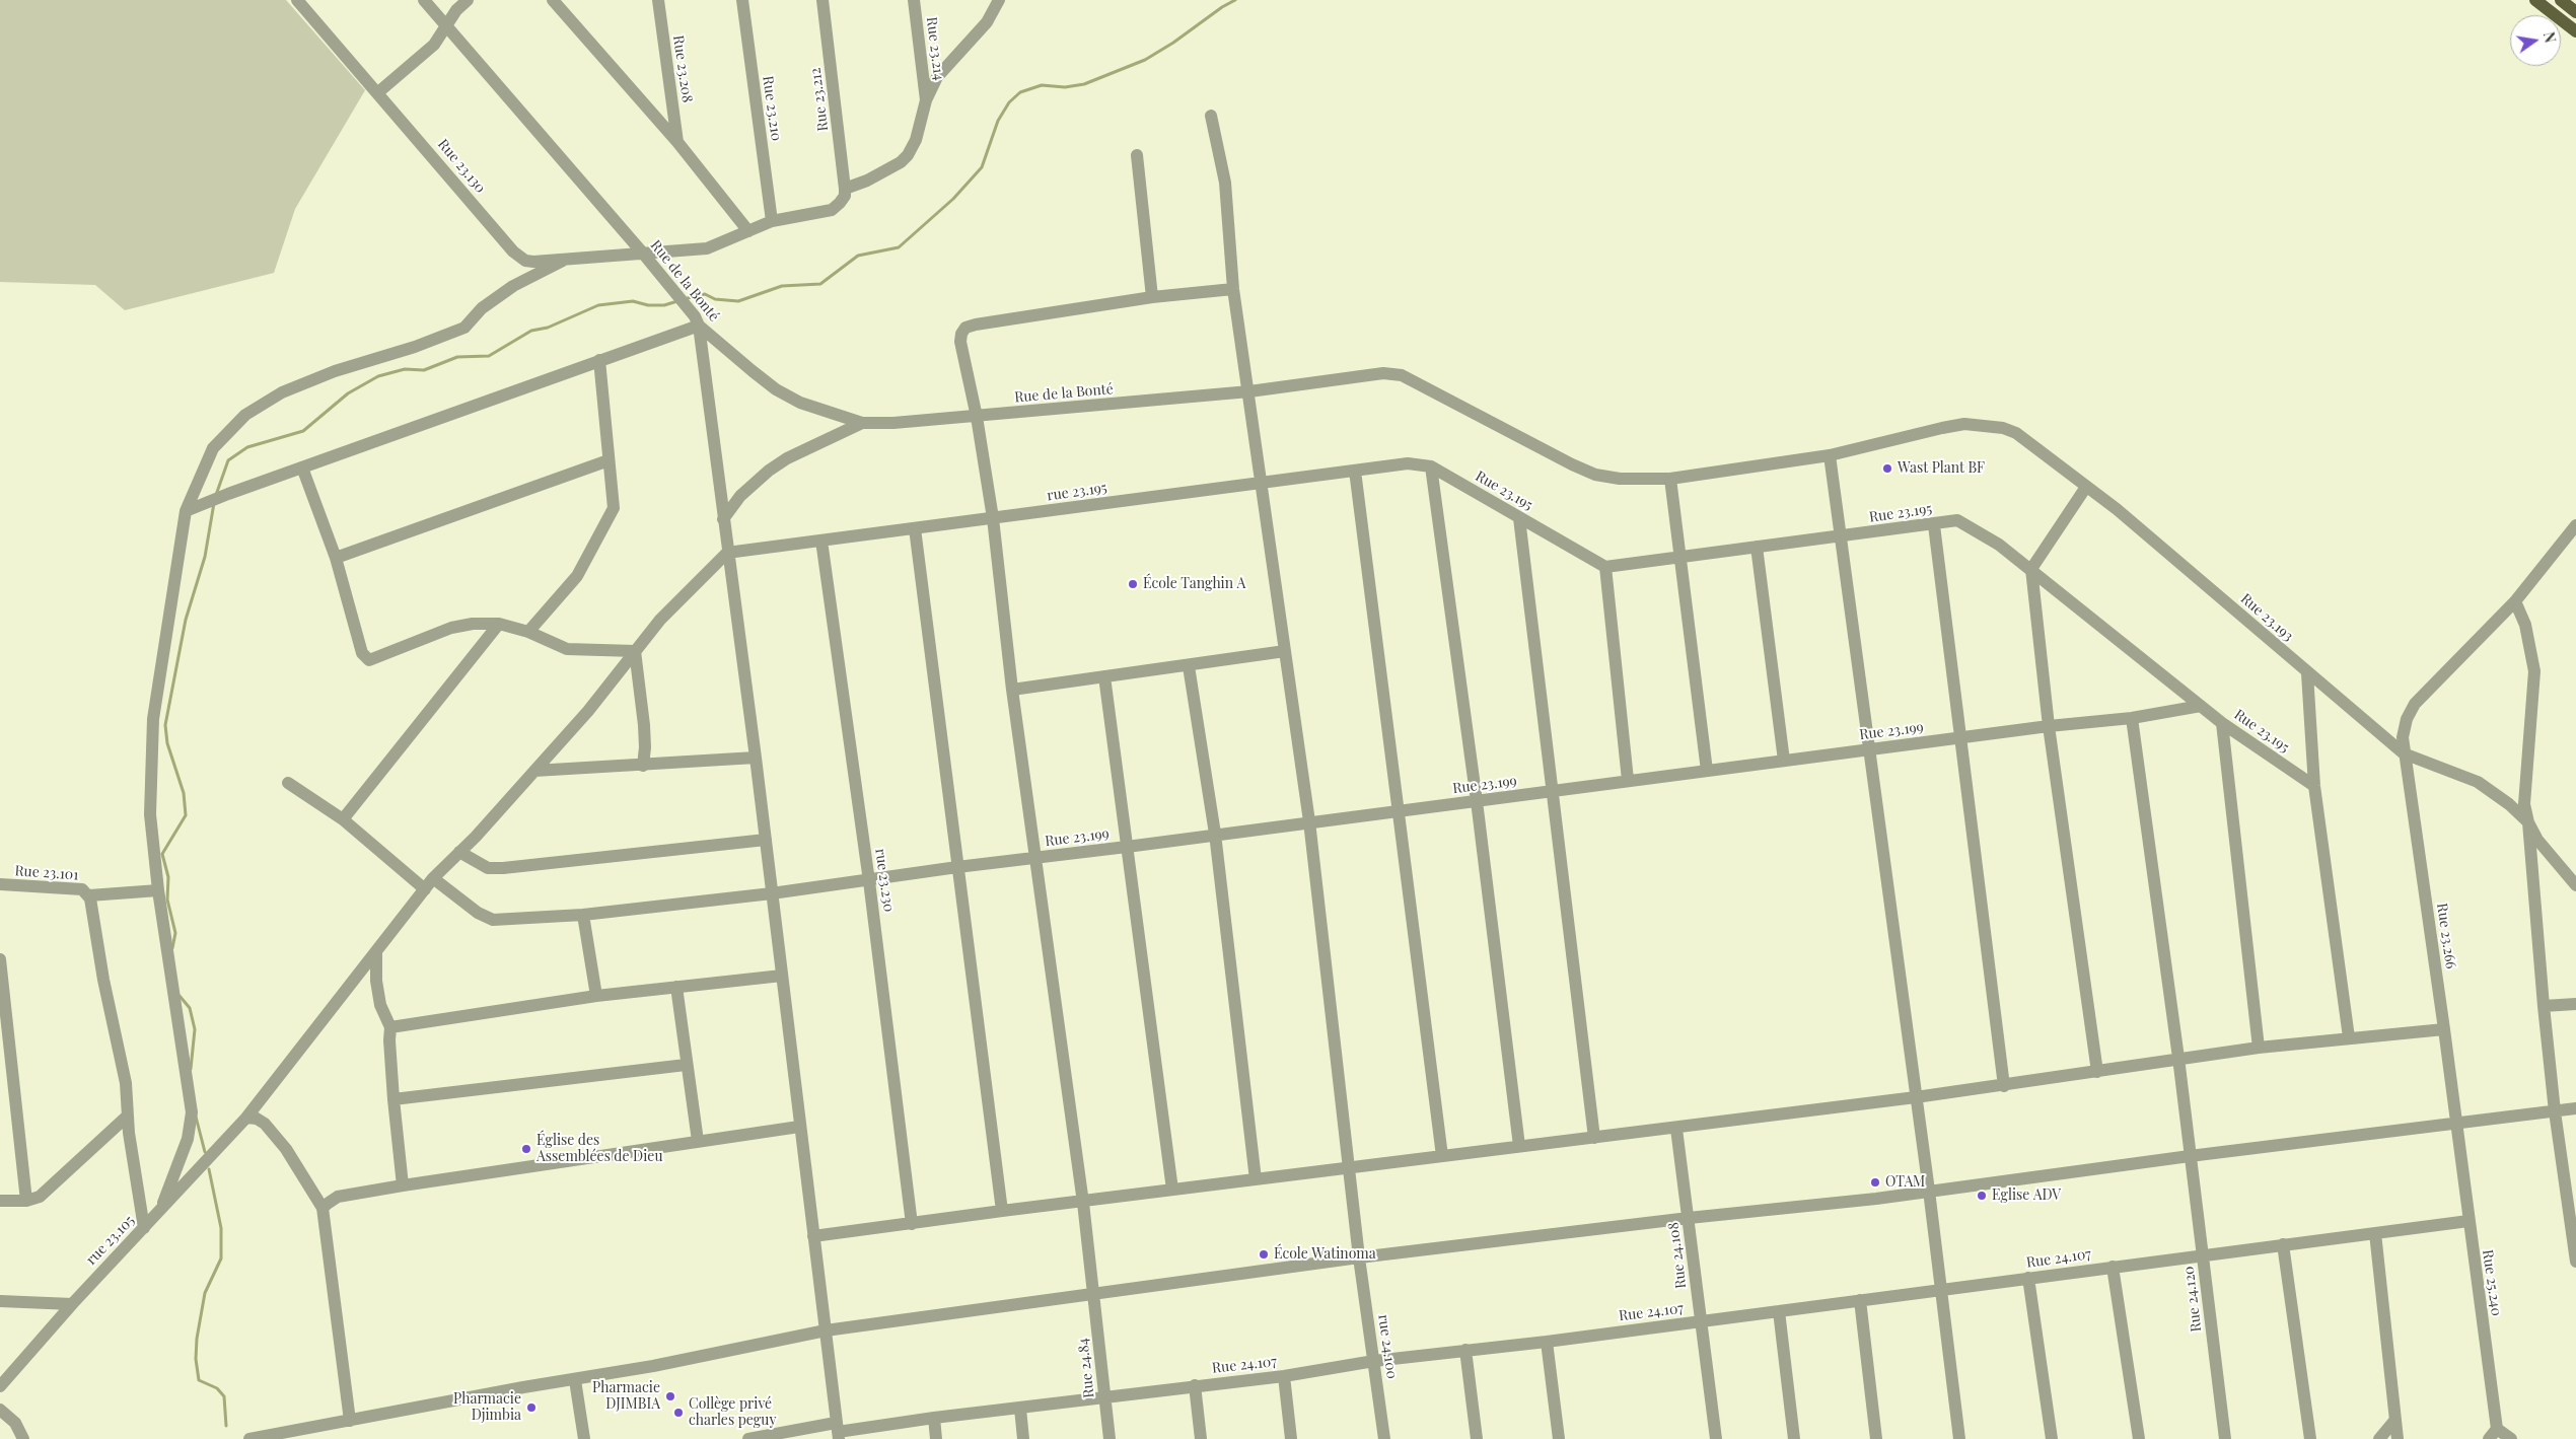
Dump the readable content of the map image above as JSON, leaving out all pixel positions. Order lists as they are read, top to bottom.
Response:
{
  "streets": {
    "street": [
      "Rue 23.214",
      "Rue 23.208",
      "Rue 23.212",
      "Rue 23.210",
      "Rue 23.130",
      "Rue de la Bonté",
      "Rue 23.195",
      "rue 23.195",
      "Rue 23.193",
      "Rue 23.199",
      "Rue 23.101",
      "rue 23.230",
      "Rue 23.266",
      "rue 23.105",
      "Rue 24.108",
      "Rue 24.107",
      "Rue 25.240",
      "Rue 24.120",
      "rue 24.100",
      "Rue 24.84"
    ]
  },
  "crossings": [
    ["Rue 23.212", "Rue 23.130"],
    ["Rue 23.210", "Rue 23.130"],
    ["Rue 23.130", "Rue de la Bonté"],
    ["Rue de la Bonté", "Rue 23.193"],
    ["Rue de la Bonté", "rue 24.100"],
    ["Rue de la Bonté", "Rue 24.84"],
    ["Rue 23.195", "rue 23.195"],
    ["Rue 23.195", "Rue 23.199"],
    ["rue 23.195", "rue 23.230"],
    ["rue 23.195", "rue 23.105"],
    ["rue 23.195", "rue 24.100"],
    ["rue 23.195", "Rue 24.84"],
    ["Rue 23.193", "Rue 23.266"],
    ["Rue 23.199", "rue 23.230"],
    ["Rue 23.199", "rue 23.105"],
    ["Rue 23.199", "Rue 24.120"],
    ["Rue 23.199", "rue 24.100"],
    ["Rue 23.199", "Rue 24.84"],
    ["Rue 23.266", "Rue 25.240"],
    ["Rue 24.108", "Rue 24.107"],
    ["Rue 24.107", "Rue 25.240"],
    ["Rue 24.107", "Rue 24.120"],
    ["Rue 24.107", "rue 24.100"],
    ["Rue 24.107", "Rue 24.84"]
  ],
  "places": [
    "Wast Plant BF",
    "École Tanghin A",
    "Église des Assemblées de Dieu",
    "OTAM",
    "Eglise ADV",
    "École Watinoma",
    "Pharmacie DJIMBIA",
    "Pharmacie Djimbia",
    "Collège privé charles peguy"
  ],
  "north": "right"
}
